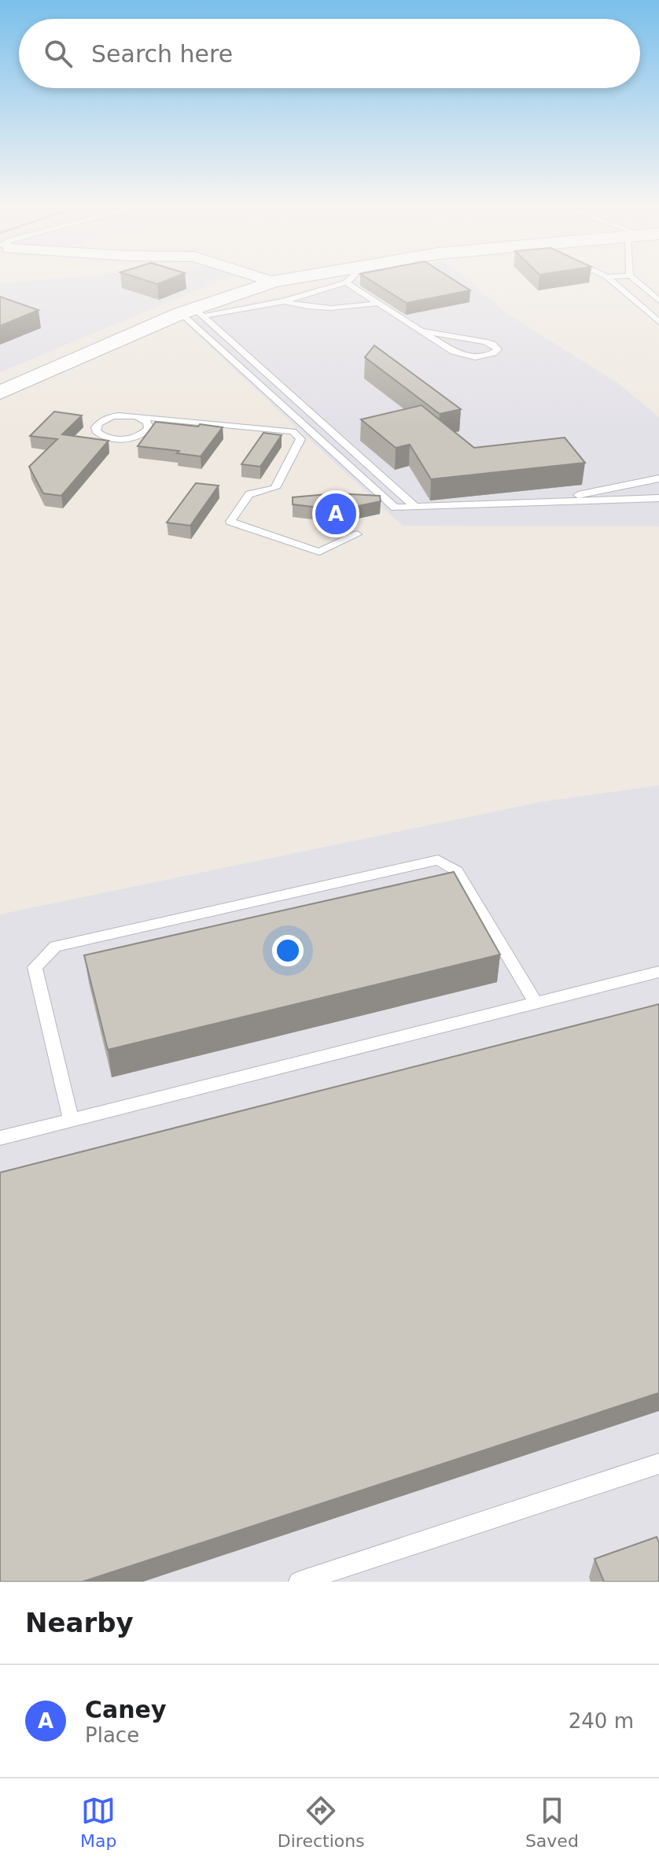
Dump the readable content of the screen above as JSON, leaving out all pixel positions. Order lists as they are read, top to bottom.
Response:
{
  "page": {
    "search": "Search here",
    "pins": "A",
    "heading": "Nearby",
    "list": [
      {
        "mark": "A",
        "name": "Caney",
        "note": "Place",
        "value": "240 m"
      }
    ],
    "nav": ["Map", "Directions", "Saved"]
  }
}
